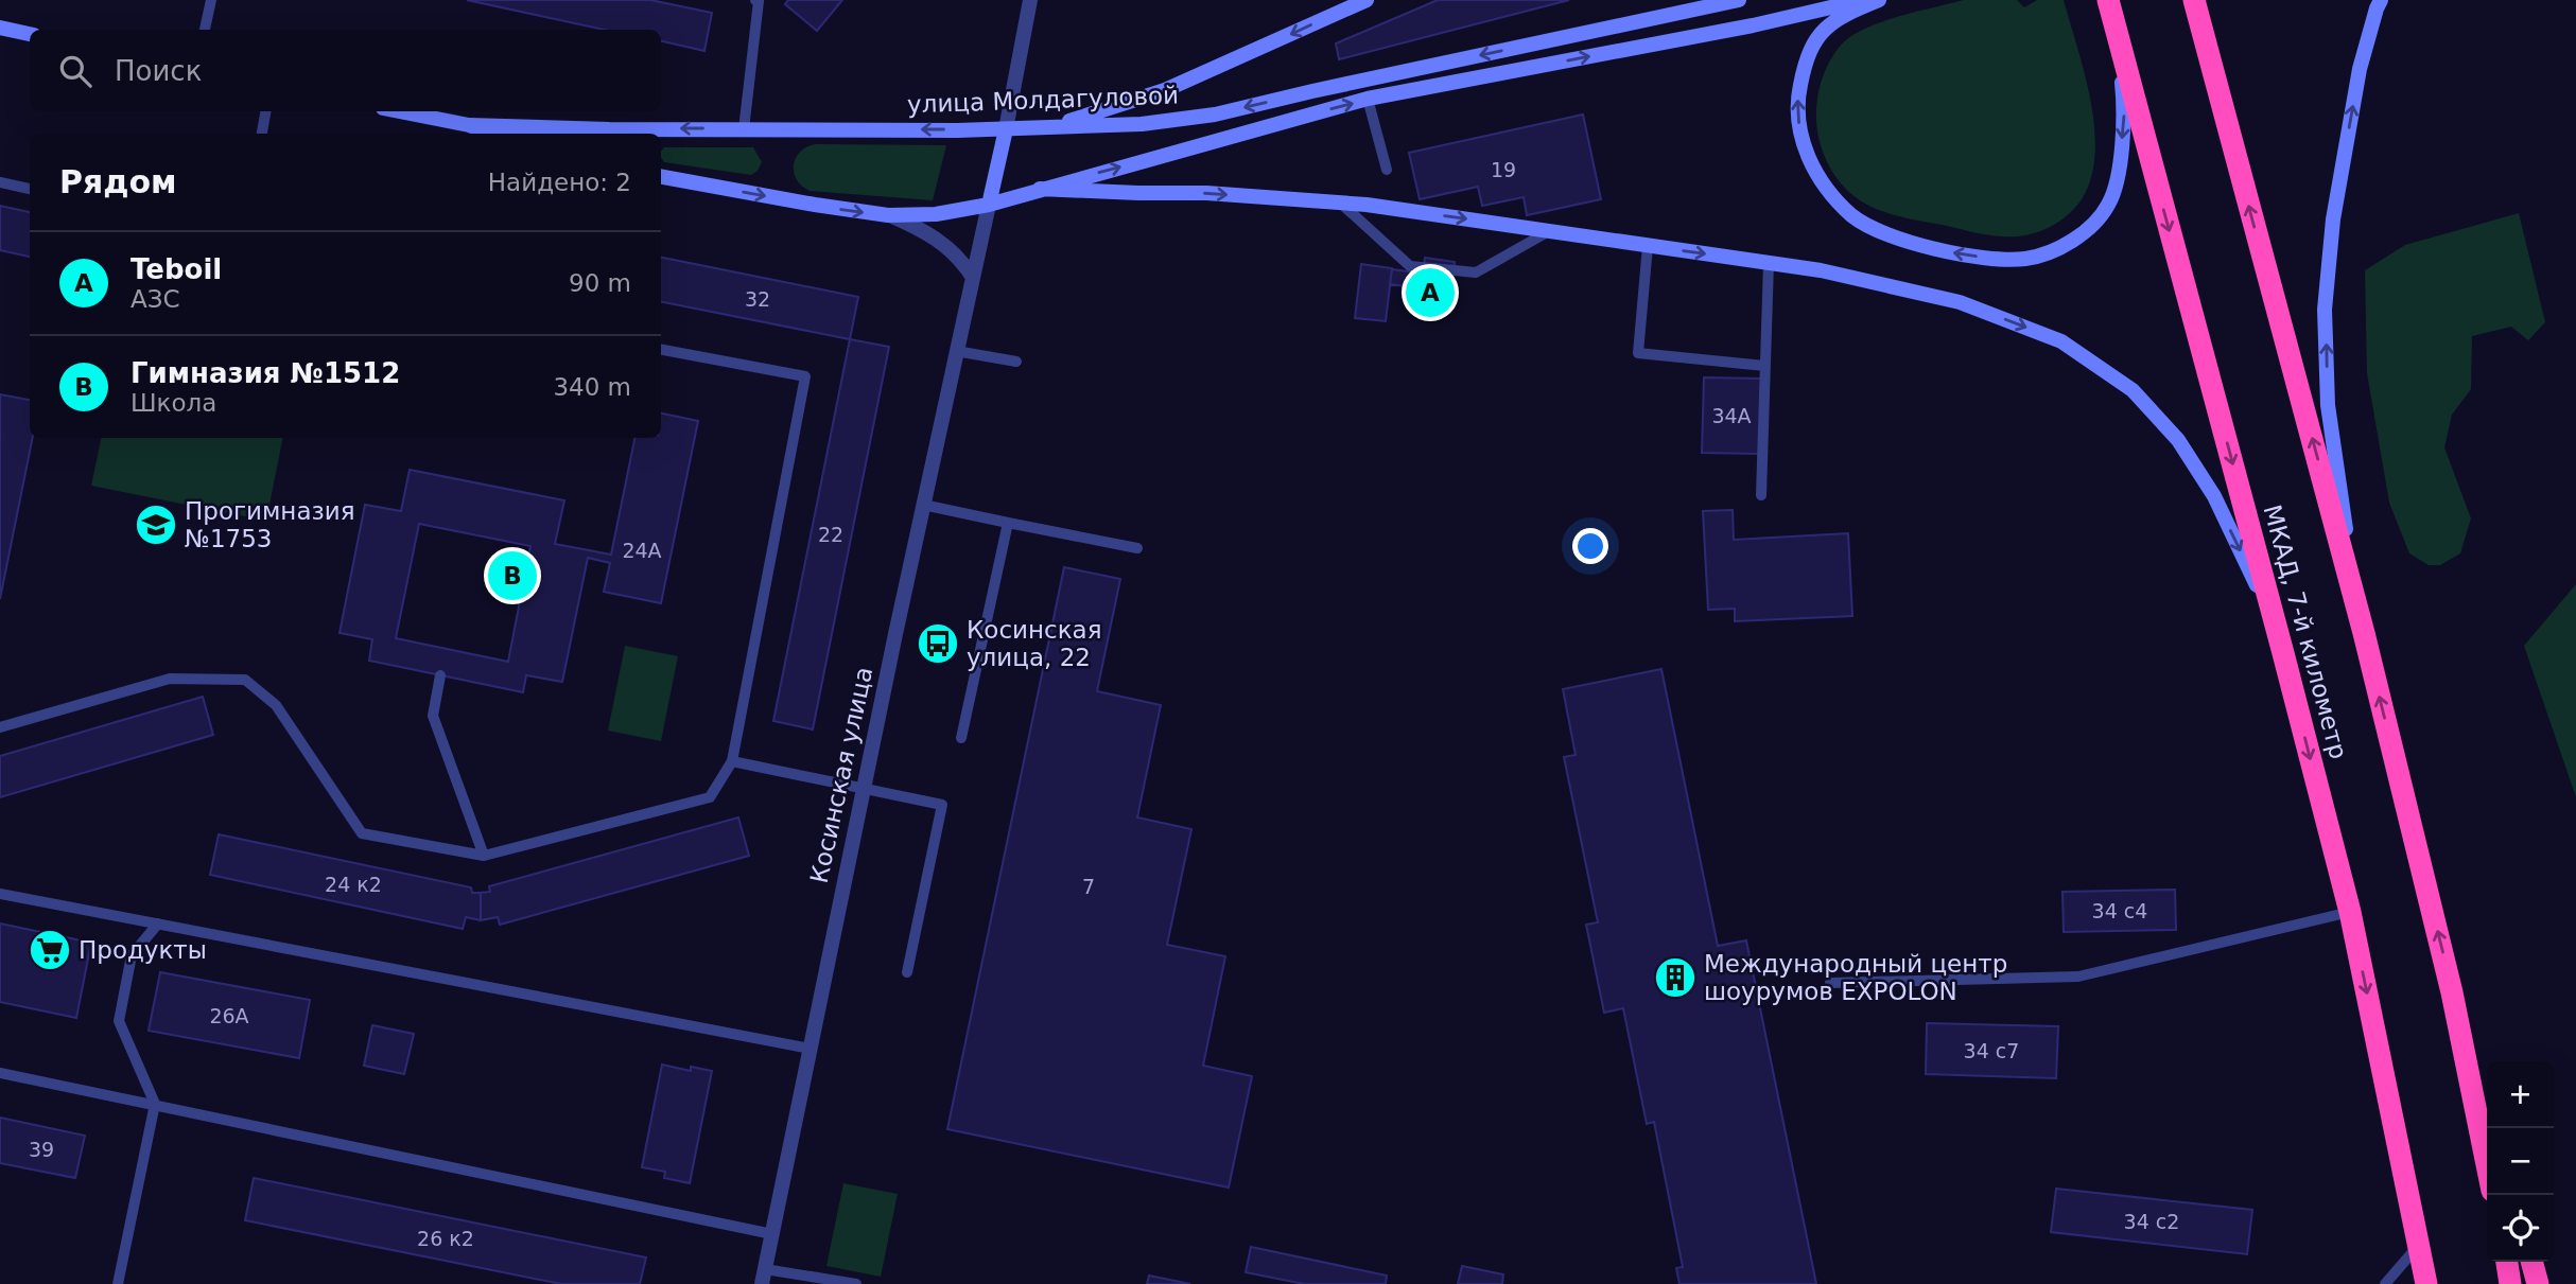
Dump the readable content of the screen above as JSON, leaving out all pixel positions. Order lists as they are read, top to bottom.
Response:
{
  "streets": {
    "highway": ["МКАД, 7-й километр"],
    "main road": ["улица Молдагуловой", "Косинская улица"]
  },
  "crossings": [
    ["улица Молдагуловой", "Косинская улица"]
  ],
  "places": {
    "school or university": ["Прогимназия №1753"],
    "bus stop": ["Косинская улица, 22"],
    "supermarket": ["Продукты"],
    "building": ["Международный центр шоурумов EXPOLON"]
  },
  "house_numbers": [
    "19",
    "32",
    "34А",
    "22",
    "24А",
    "24 к2",
    "7",
    "34 с4",
    "26А",
    "34 с7",
    "39",
    "34 с2",
    "26 к2"
  ],
  "page": {
    "search": "Поиск",
    "heading": ["Рядом", "Найдено: 2"],
    "list": [
      {
        "mark": "A",
        "name": "Teboil",
        "note": "АЗС",
        "value": "90 m"
      },
      {
        "mark": "B",
        "name": "Гимназия №1512",
        "note": "Школа",
        "value": "340 m"
      }
    ],
    "pins": ["A", "B"],
    "map_buttons": ["+", "−"]
  }
}
